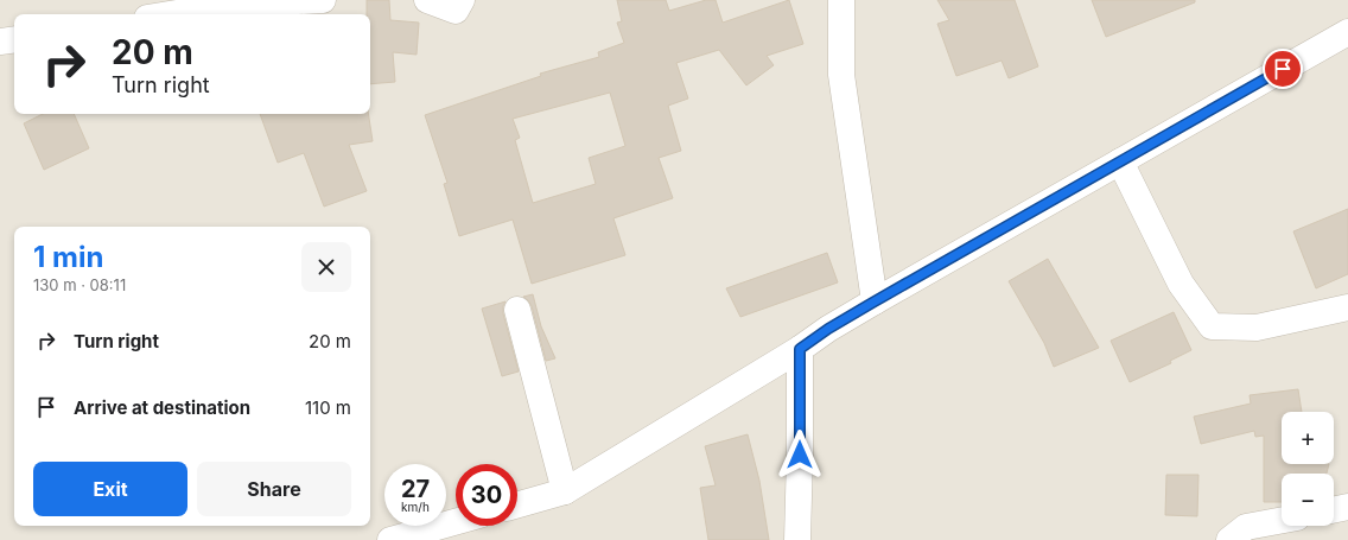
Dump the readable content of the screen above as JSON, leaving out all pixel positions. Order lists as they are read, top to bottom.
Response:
{
  "page": {
    "turn": ["20 m", "Turn right"],
    "heading": ["1 min", "130 m · 08:11"],
    "list": [
      {
        "name": "Turn right",
        "value": "20 m"
      },
      {
        "name": "Arrive at destination",
        "value": "110 m"
      }
    ],
    "map_buttons": ["+", "−"],
    "buttons": ["Exit", "Share"],
    "speed": "27 km/h",
    "limit": "30"
  }
}
